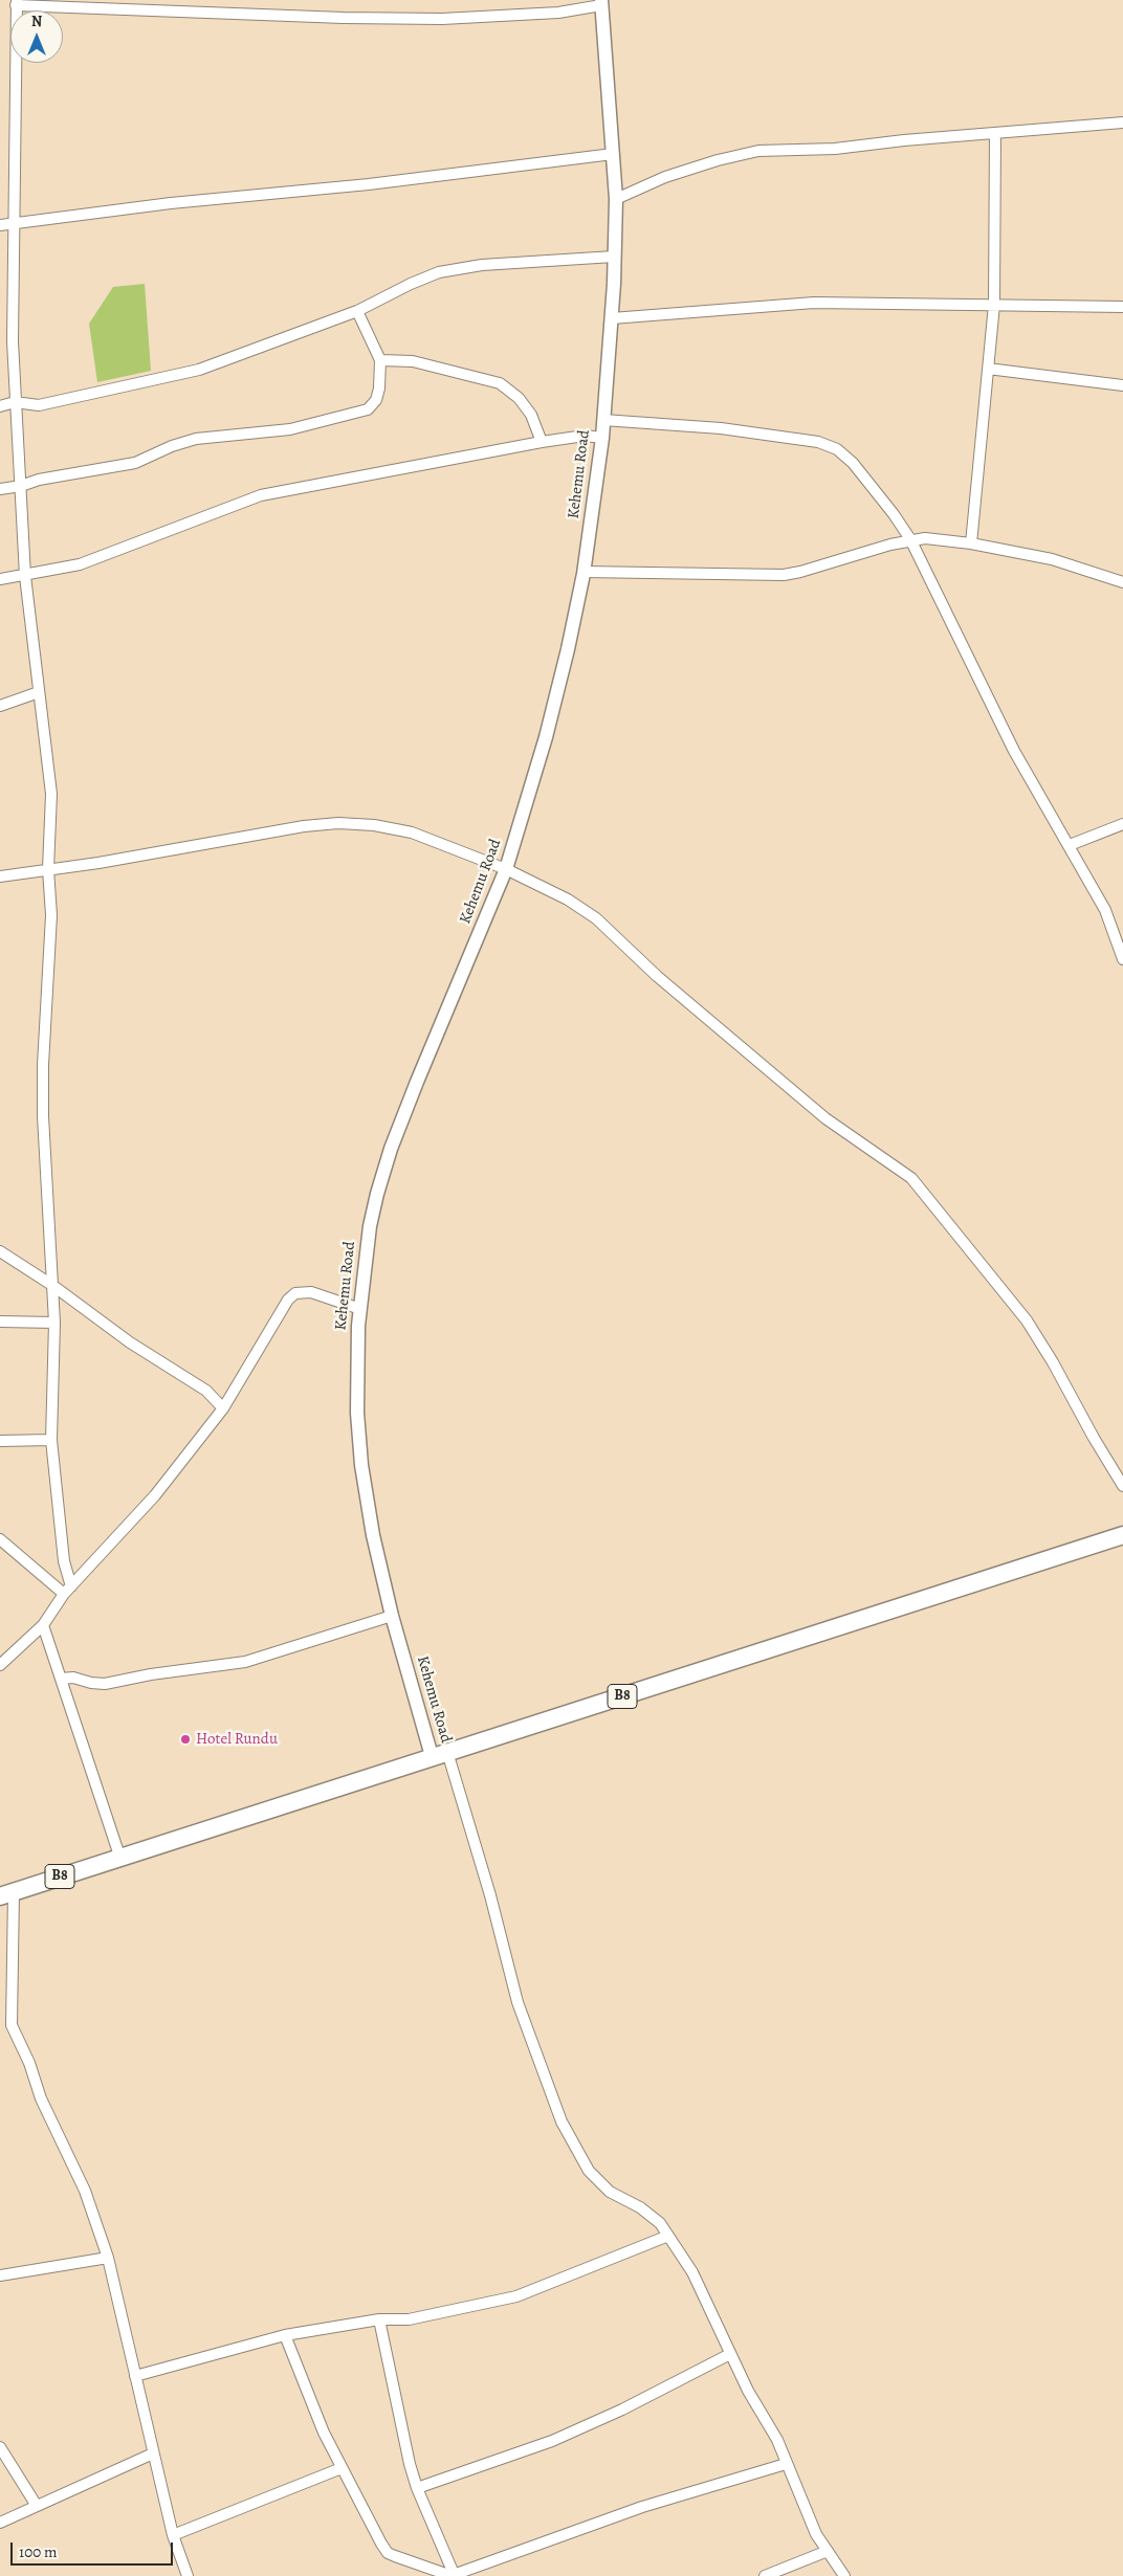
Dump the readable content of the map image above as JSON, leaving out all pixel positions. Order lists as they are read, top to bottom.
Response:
{
  "streets": {
    "highway": ["B8"],
    "street": ["Kehemu Road"]
  },
  "crossings": [
    ["Kehemu Road", "B8"]
  ],
  "places": ["Hotel Rundu"],
  "scale_bar": "100 m",
  "north": "top"
}
